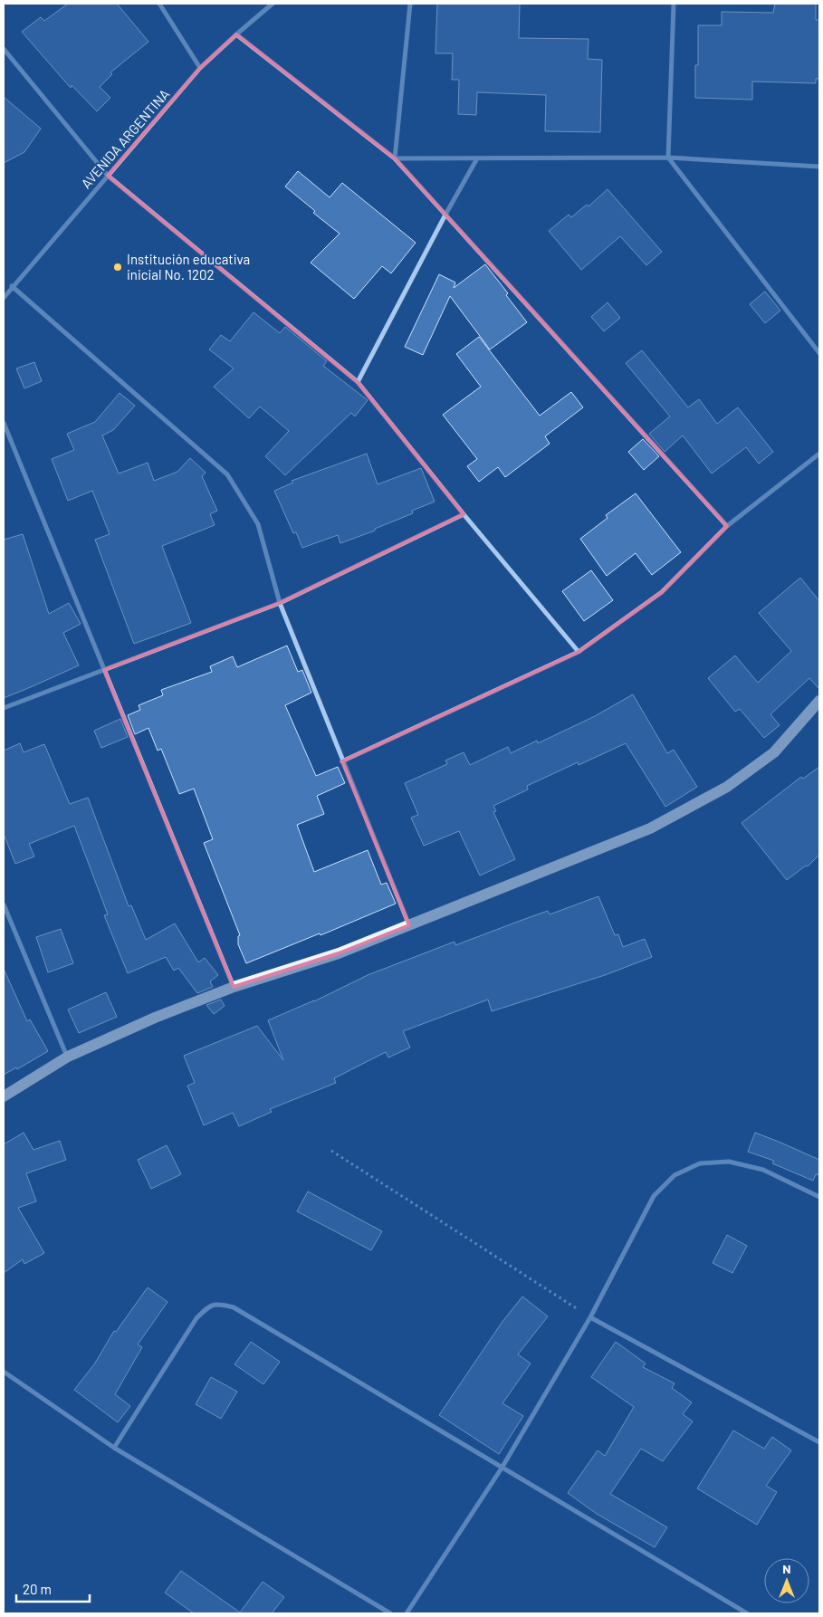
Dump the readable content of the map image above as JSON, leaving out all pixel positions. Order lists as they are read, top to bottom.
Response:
{
  "streets": {
    "street": ["AVENIDA ARGENTINA"]
  },
  "places": ["Institución educativa inicial No. 1202"],
  "scale_bar": "20 m",
  "north": "top"
}
